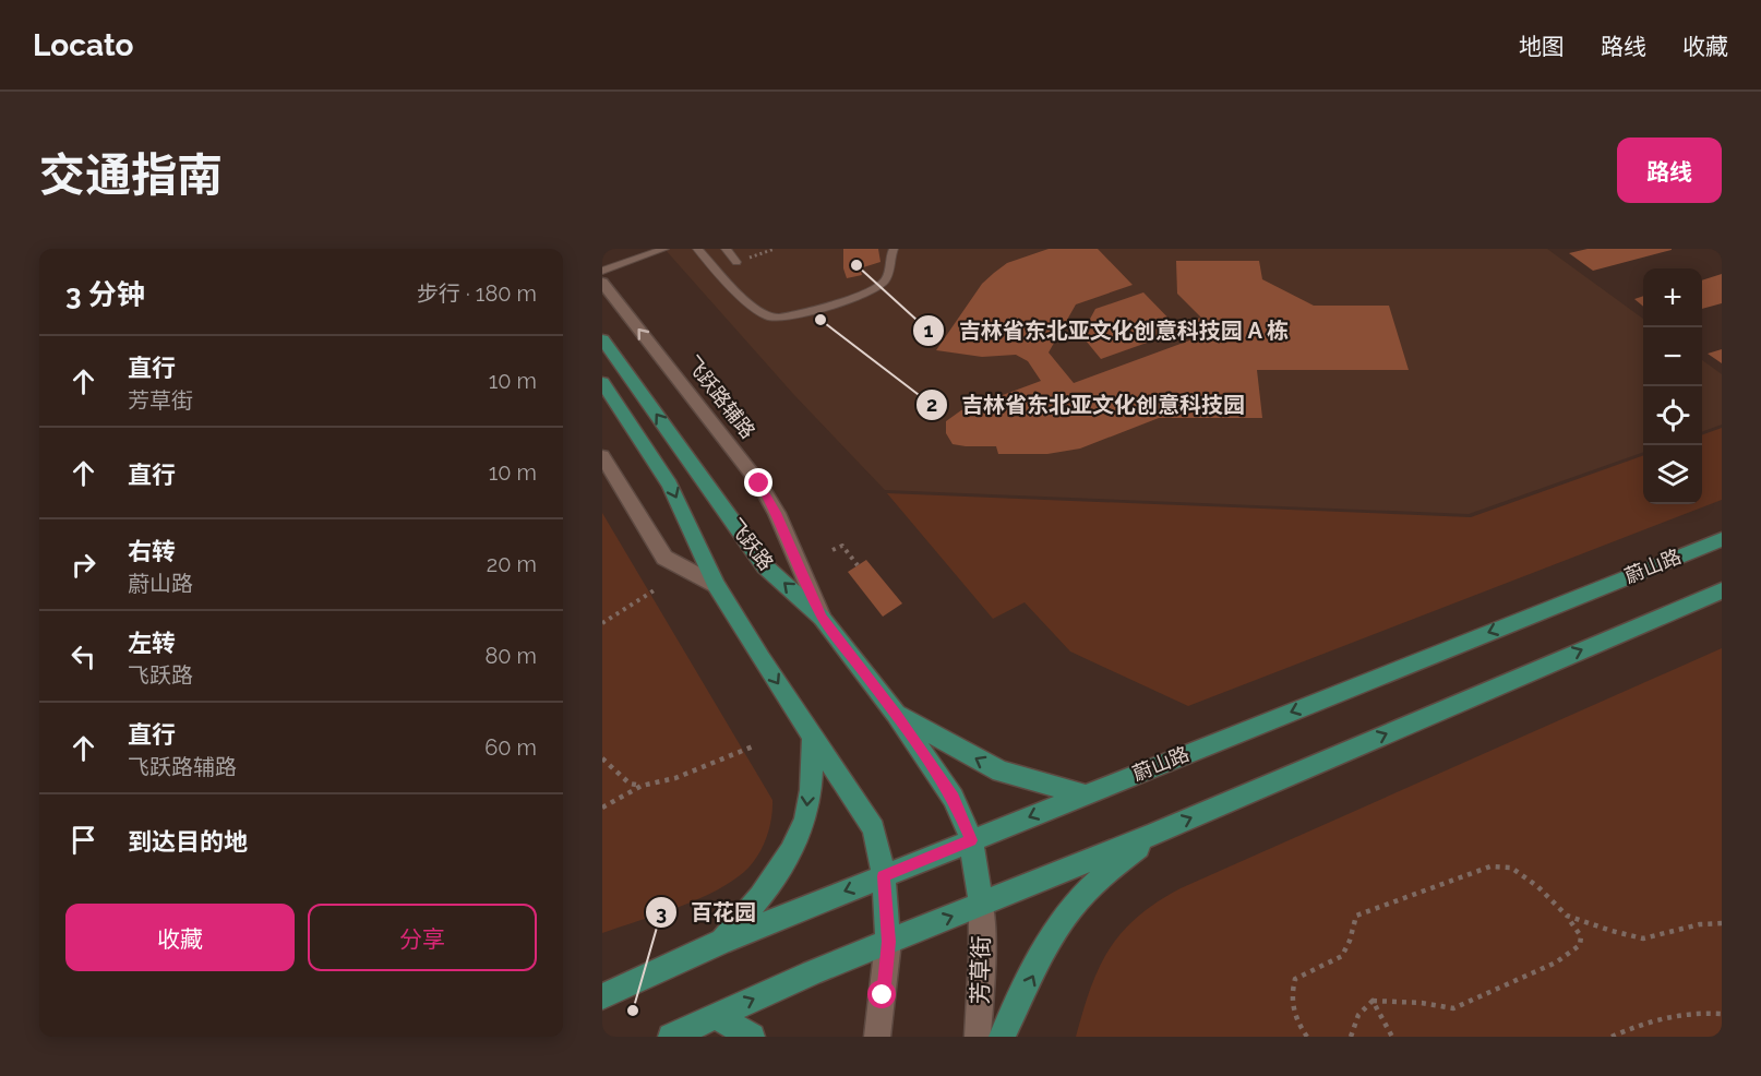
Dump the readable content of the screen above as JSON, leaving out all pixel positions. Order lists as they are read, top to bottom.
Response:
{
  "streets": {
    "main road": ["飞跃路", "蔚山路"],
    "street": ["飞跃路辅路", "芳草街"]
  },
  "crossings": [
    ["飞跃路辅路", "飞跃路"],
    ["飞跃路", "蔚山路"],
    ["飞跃路", "芳草街"]
  ],
  "places": ["吉林省东北亚文化创意科技园 A 栋", "吉林省东北亚文化创意科技园", "百花园"],
  "page": {
    "header": "Locato",
    "nav": ["地图", "路线", "收藏"],
    "title": "交通指南",
    "buttons": [
      "路线",
      ["收藏", "分享"]
    ],
    "heading": ["3 分钟", "步行 · 180 m"],
    "map_buttons": ["+", "−"],
    "list": [
      ["直行", "芳草街", "10 m"],
      ["直行", "10 m"],
      ["右转", "蔚山路", "20 m"],
      ["左转", "飞跃路", "80 m"],
      ["直行", "飞跃路辅路", "60 m"],
      "到达目的地"
    ]
  }
}
